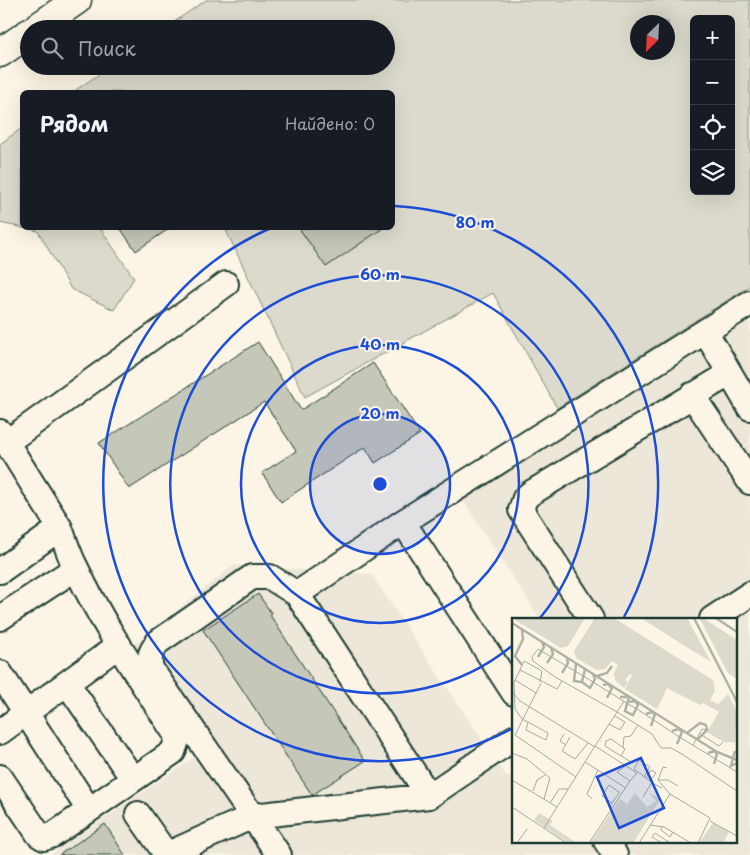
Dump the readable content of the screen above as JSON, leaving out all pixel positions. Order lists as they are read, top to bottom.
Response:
{
  "north": "bottom left",
  "page": {
    "map_buttons": ["+", "−"],
    "search": "Поиск",
    "heading": ["Рядом", "Найдено: 0"]
  },
  "rings": [
    "80 m",
    "60 m",
    "40 m",
    "20 m"
  ]
}
